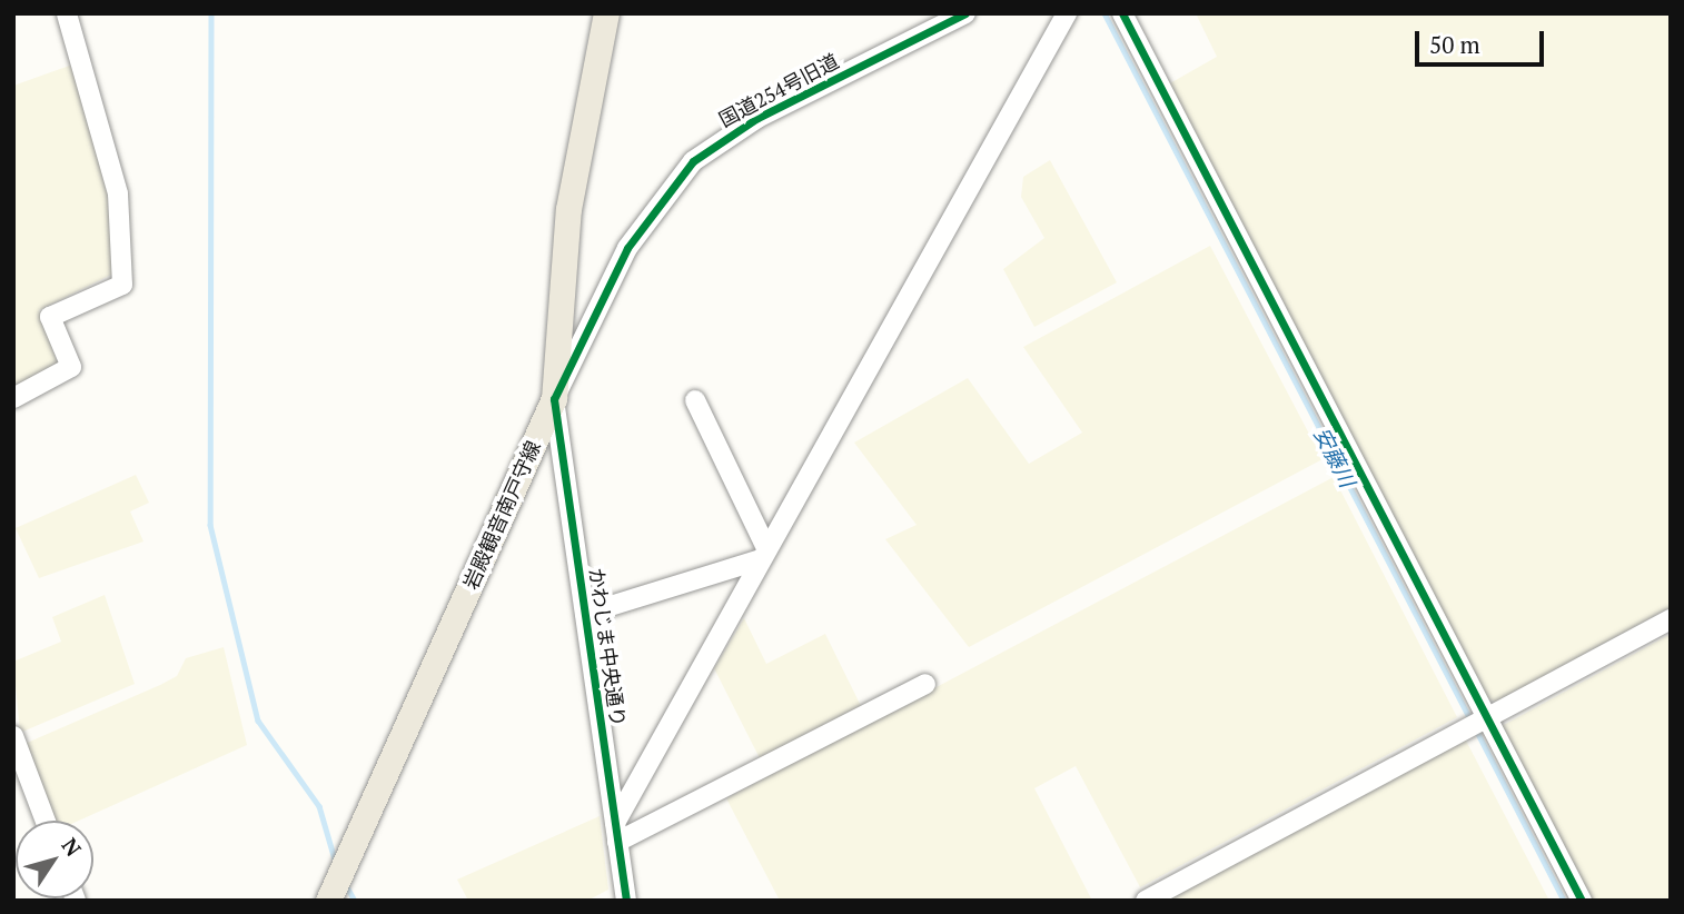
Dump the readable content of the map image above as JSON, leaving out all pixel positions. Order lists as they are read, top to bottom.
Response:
{
  "streets": {
    "main road": ["岩殿観音南戸守線"],
    "street": ["国道254号旧道", "かわじま中央通り"]
  },
  "crossings": [
    ["国道254号旧道", "岩殿観音南戸守線"],
    ["国道254号旧道", "かわじま中央通り"],
    ["岩殿観音南戸守線", "かわじま中央通り"]
  ],
  "water": ["安藤川"],
  "scale_bar": "50 m",
  "north": "top right"
}
